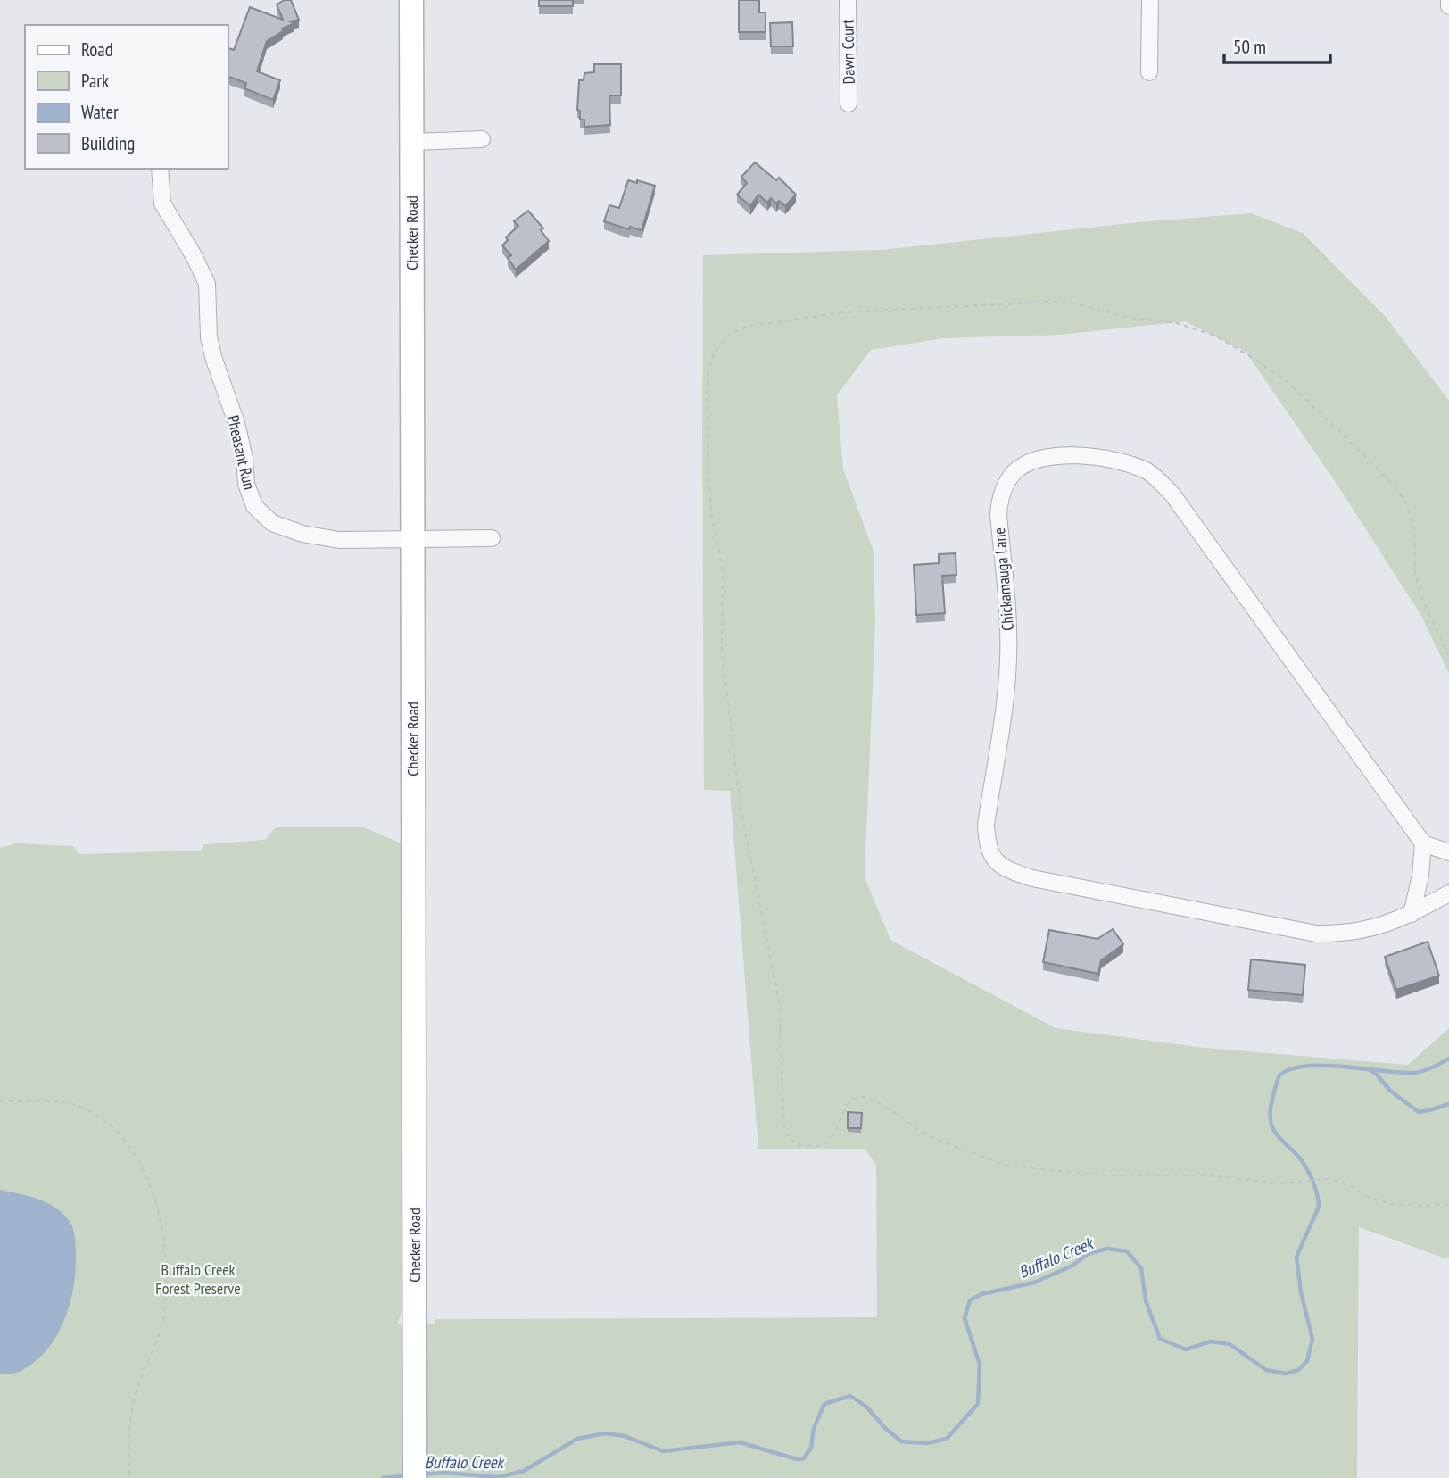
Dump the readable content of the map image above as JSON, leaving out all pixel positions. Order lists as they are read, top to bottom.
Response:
{
  "streets": {
    "street": [
      "Dawn Court",
      "Checker Road",
      "Pheasant Run",
      "Chickamauga Lane"
    ]
  },
  "crossings": [
    ["Checker Road", "Pheasant Run"]
  ],
  "water": ["Buffalo Creek"],
  "parks": ["Buffalo Creek Forest Preserve"],
  "legend": [
    "Road",
    "Park",
    "Water",
    "Building"
  ],
  "scale_bar": "50 m"
}
